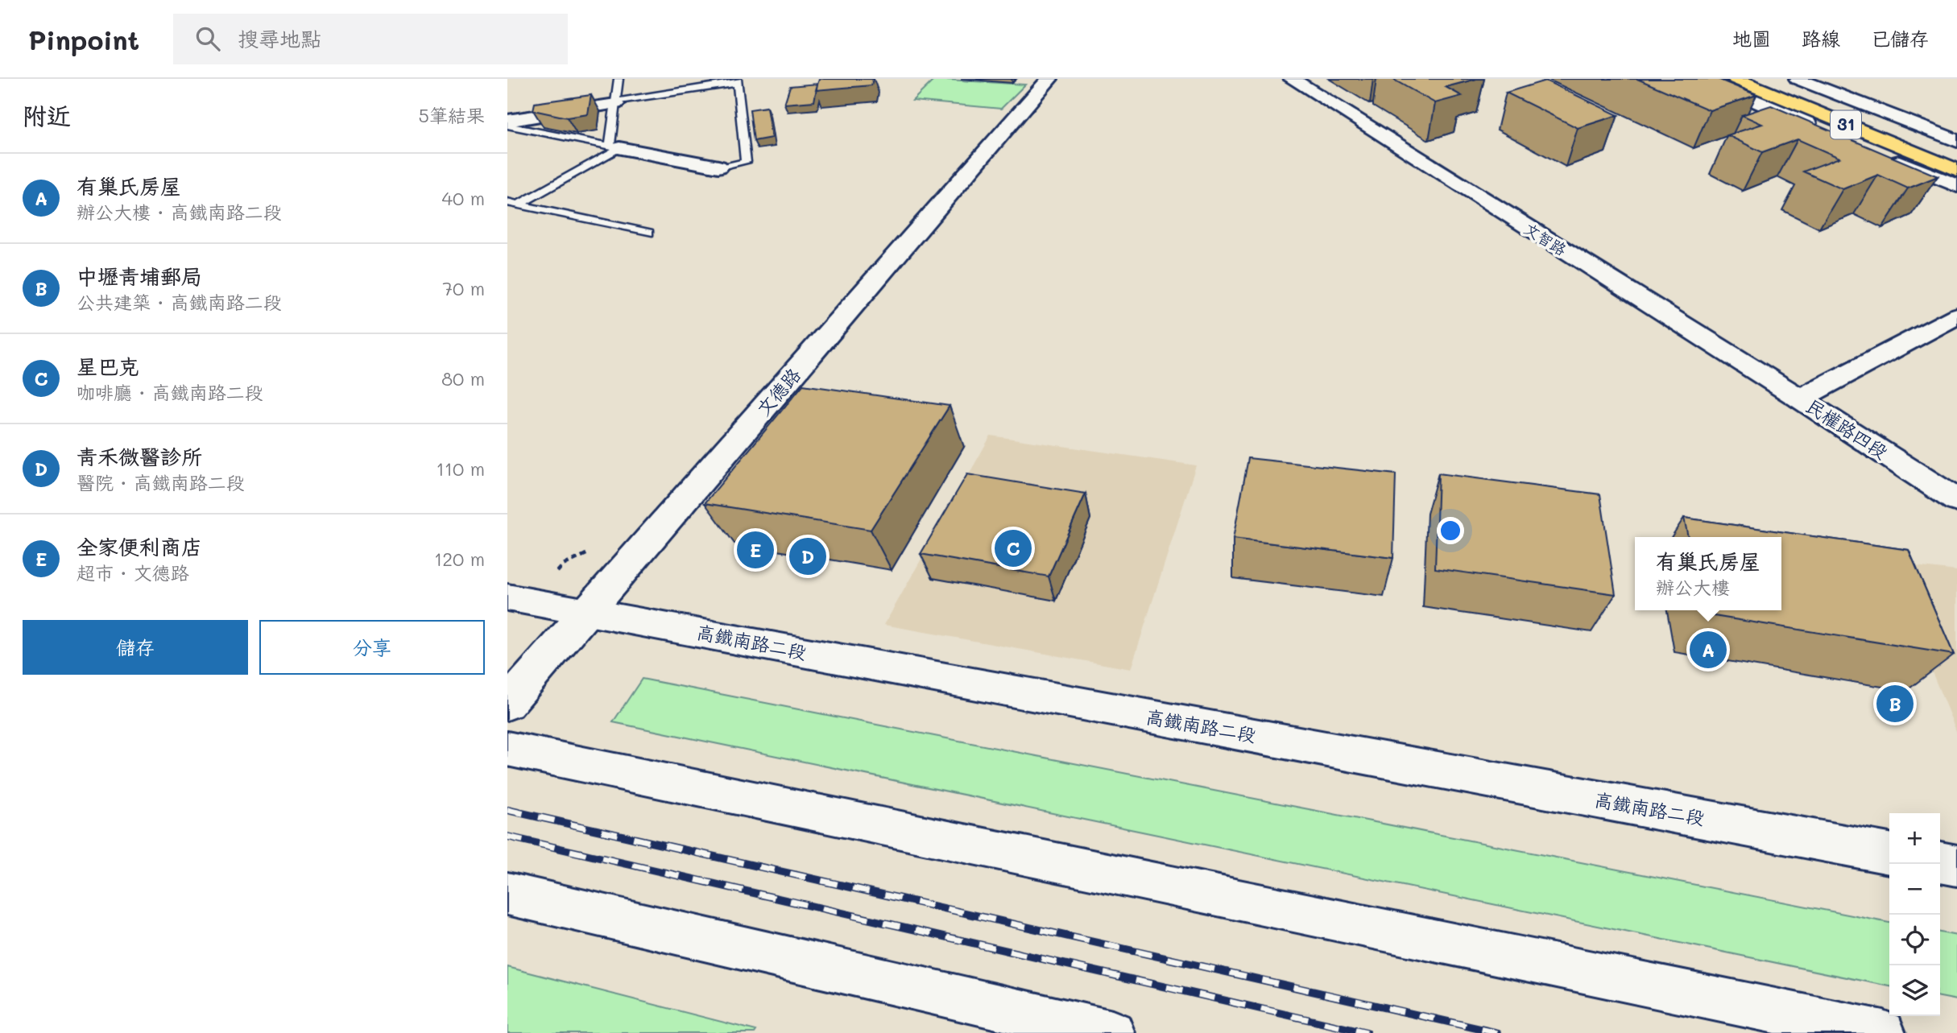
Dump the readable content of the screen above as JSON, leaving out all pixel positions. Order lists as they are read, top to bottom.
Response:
{
  "streets": {
    "main road": ["31"],
    "street": [
      "文智路",
      "文德路",
      "民權路四段",
      "高鐵南路二段"
    ]
  },
  "crossings": [
    ["文智路", "民權路四段"],
    ["文德路", "高鐵南路二段"]
  ],
  "page": {
    "header": "Pinpoint",
    "search": "搜尋地點",
    "nav": ["地圖", "路線", "已儲存"],
    "heading": ["附近", "5筆結果"],
    "list": [
      {
        "mark": "A",
        "name": "有巢氏房屋",
        "note": "辦公大樓 · 高鐵南路二段",
        "value": "40 m"
      },
      {
        "mark": "B",
        "name": "中壢青埔郵局",
        "note": "公共建築 · 高鐵南路二段",
        "value": "70 m"
      },
      {
        "mark": "C",
        "name": "星巴克",
        "note": "咖啡廳 · 高鐵南路二段",
        "value": "80 m"
      },
      {
        "mark": "D",
        "name": "青禾微醫診所",
        "note": "醫院 · 高鐵南路二段",
        "value": "110 m"
      },
      {
        "mark": "E",
        "name": "全家便利商店",
        "note": "超市 · 文德路",
        "value": "120 m"
      }
    ],
    "pins": [
      "C",
      "E",
      "D",
      "A",
      "B"
    ],
    "popup": ["有巢氏房屋", "辦公大樓"],
    "buttons": ["儲存", "分享"],
    "map_buttons": ["+", "−"]
  }
}
